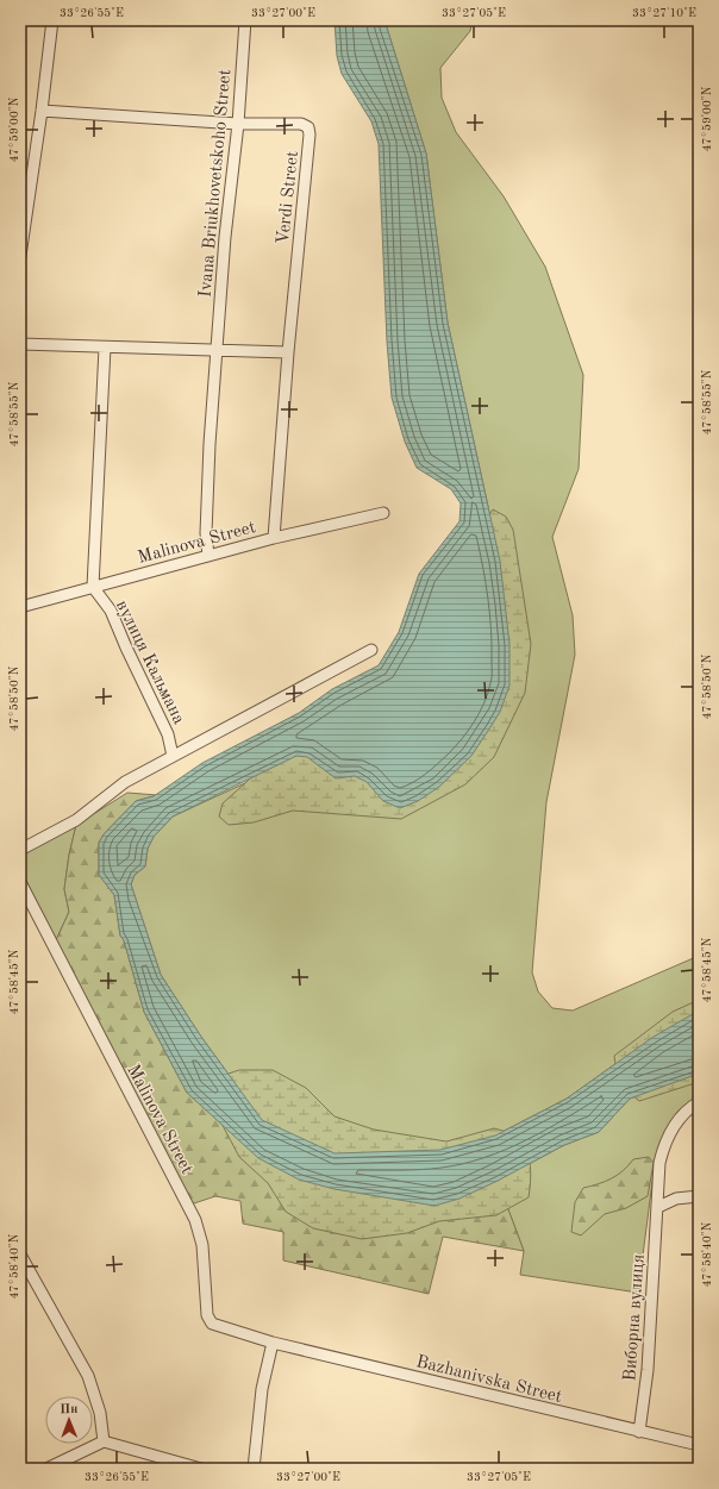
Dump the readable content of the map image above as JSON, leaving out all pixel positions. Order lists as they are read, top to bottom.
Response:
{
  "streets": {
    "street": [
      "Ivana Briukhovetskoho Street",
      "Verdi Street",
      "Malinova Street",
      "вулиця Кальмана",
      "Виборна вулиця",
      "Bazhanivska Street"
    ]
  },
  "crossings": [
    ["Ivana Briukhovetskoho Street", "Verdi Street"],
    ["Ivana Briukhovetskoho Street", "Malinova Street"],
    ["Verdi Street", "Malinova Street"],
    ["Malinova Street", "вулиця Кальмана"],
    ["Malinova Street", "Bazhanivska Street"],
    ["Виборна вулиця", "Bazhanivska Street"]
  ],
  "north": "top",
  "coordinates": [
    "33°26'55\"E",
    "33°27'00\"E",
    "33°27'05\"E",
    "33°27'10\"E",
    "47°59'00\"N",
    "47°58'55\"N",
    "47°58'50\"N",
    "47°58'45\"N",
    "47°58'40\"N"
  ]
}
